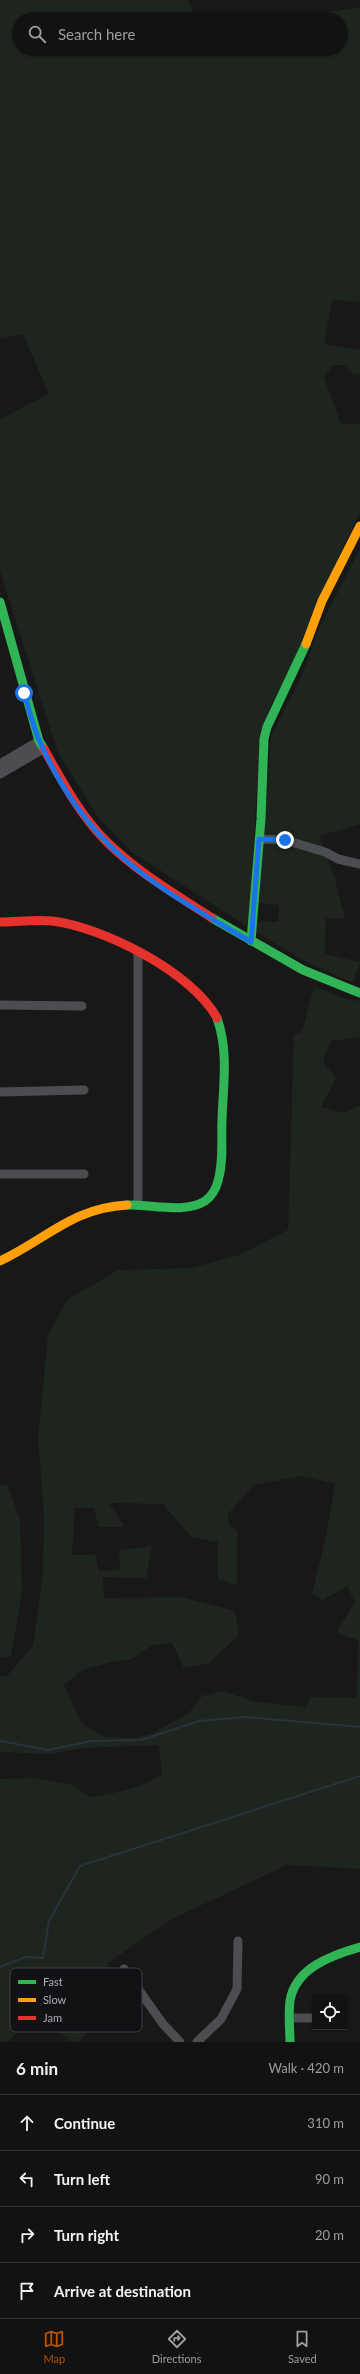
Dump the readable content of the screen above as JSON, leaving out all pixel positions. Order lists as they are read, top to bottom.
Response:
{
  "legend": ["Fast", "Slow", "Jam"],
  "page": {
    "search": "Search here",
    "heading": ["6 min", "Walk · 420 m"],
    "list": [
      ["Continue", "310 m"],
      ["Turn left", "90 m"],
      ["Turn right", "20 m"],
      "Arrive at destination"
    ],
    "nav": ["Map", "Directions", "Saved"]
  }
}
